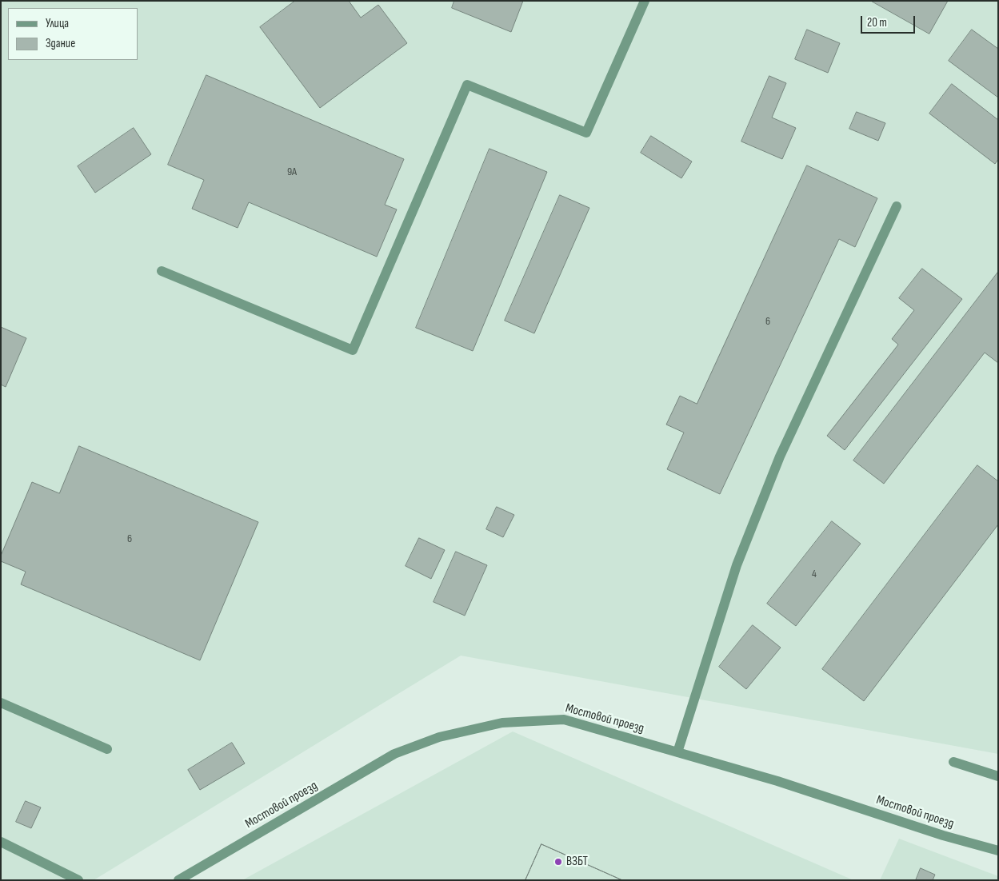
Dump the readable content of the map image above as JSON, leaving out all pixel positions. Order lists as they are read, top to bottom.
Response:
{
  "streets": {
    "street": ["Мостовой проезд"]
  },
  "places": ["ВЗБТ"],
  "house_numbers": [
    "9А",
    "6",
    "6",
    "4"
  ],
  "legend": ["Улица", "Здание"],
  "scale_bar": "20 m"
}
